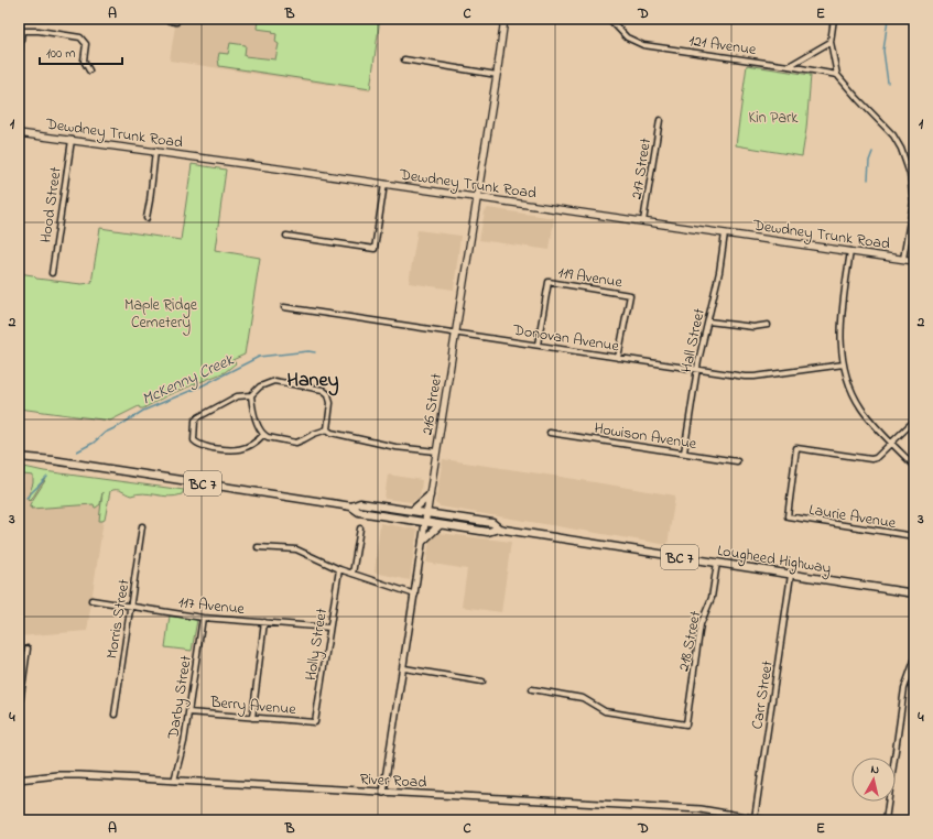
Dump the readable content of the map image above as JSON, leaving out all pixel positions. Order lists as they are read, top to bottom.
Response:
{
  "streets": {
    "highway": ["BC 7", "Lougheed Highway"],
    "main road": ["Dewdney Trunk Road", "216 Street"],
    "street": [
      "121 Avenue",
      "217 Street",
      "Hood Street",
      "119 Avenue",
      "Donovan Avenue",
      "Hall Street",
      "Howison Avenue",
      "Laurie Avenue",
      "117 Avenue",
      "Morris Street",
      "218 Street",
      "Holly Street",
      "Carr Street",
      "Darby Street",
      "Berry Avenue",
      "River Road"
    ]
  },
  "crossings": [
    ["Dewdney Trunk Road", "217 Street"],
    ["Dewdney Trunk Road", "Hood Street"],
    ["Dewdney Trunk Road", "Hall Street"],
    ["Dewdney Trunk Road", "216 Street"],
    ["119 Avenue", "Donovan Avenue"],
    ["Donovan Avenue", "Hall Street"],
    ["Donovan Avenue", "216 Street"],
    ["Hall Street", "Howison Avenue"],
    ["216 Street", "Lougheed Highway"],
    ["216 Street", "River Road"],
    ["Lougheed Highway", "218 Street"],
    ["Lougheed Highway", "Carr Street"],
    ["117 Avenue", "Morris Street"],
    ["117 Avenue", "Holly Street"],
    ["117 Avenue", "Darby Street"],
    ["Holly Street", "Berry Avenue"],
    ["Carr Street", "River Road"],
    ["Darby Street", "Berry Avenue"],
    ["Darby Street", "River Road"]
  ],
  "districts": ["Haney"],
  "water": ["McKenny Creek"],
  "parks": ["Kin Park", "Maple Ridge Cemetery"],
  "scale_bar": "100 m",
  "north": "top",
  "grid": {
    "columns": [
      "A",
      "B",
      "C",
      "D",
      "E"
    ],
    "rows": [
      "1",
      "2",
      "3",
      "4"
    ]
  }
}
